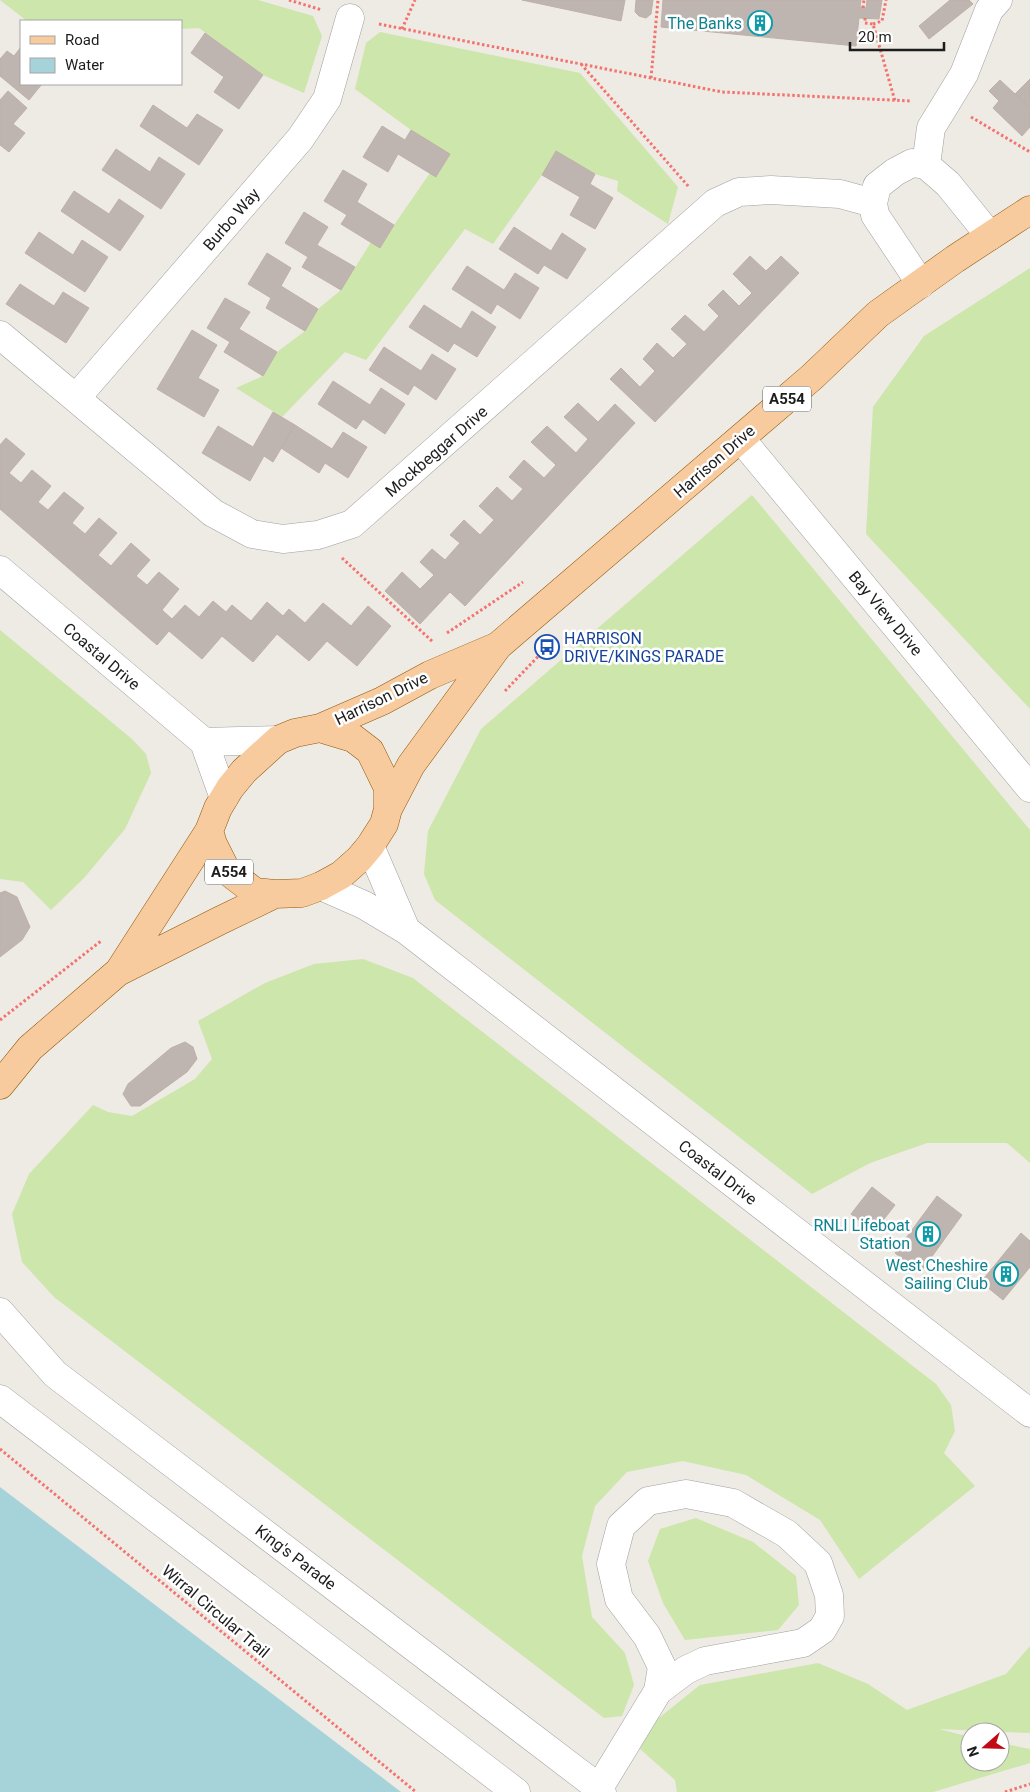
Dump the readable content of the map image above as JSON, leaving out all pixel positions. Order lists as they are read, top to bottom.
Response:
{
  "streets": {
    "main road": ["A554", "Harrison Drive"],
    "street": [
      "Burbo Way",
      "Mockbeggar Drive",
      "Bay View Drive",
      "Coastal Drive",
      "King's Parade"
    ],
    "path": ["Wirral Circular Trail"]
  },
  "crossings": [
    ["Burbo Way", "Mockbeggar Drive"],
    ["A554", "Harrison Drive"],
    ["A554", "Coastal Drive"],
    ["Harrison Drive", "Bay View Drive"],
    ["Harrison Drive", "Coastal Drive"]
  ],
  "places": {
    "building": ["The Banks", "RNLI Lifeboat Station", "West Cheshire Sailing Club"],
    "bus stop": ["HARRISON DRIVE/KINGS PARADE"]
  },
  "legend": ["Road", "Water"],
  "scale_bar": "20 m",
  "north": "left"
}
